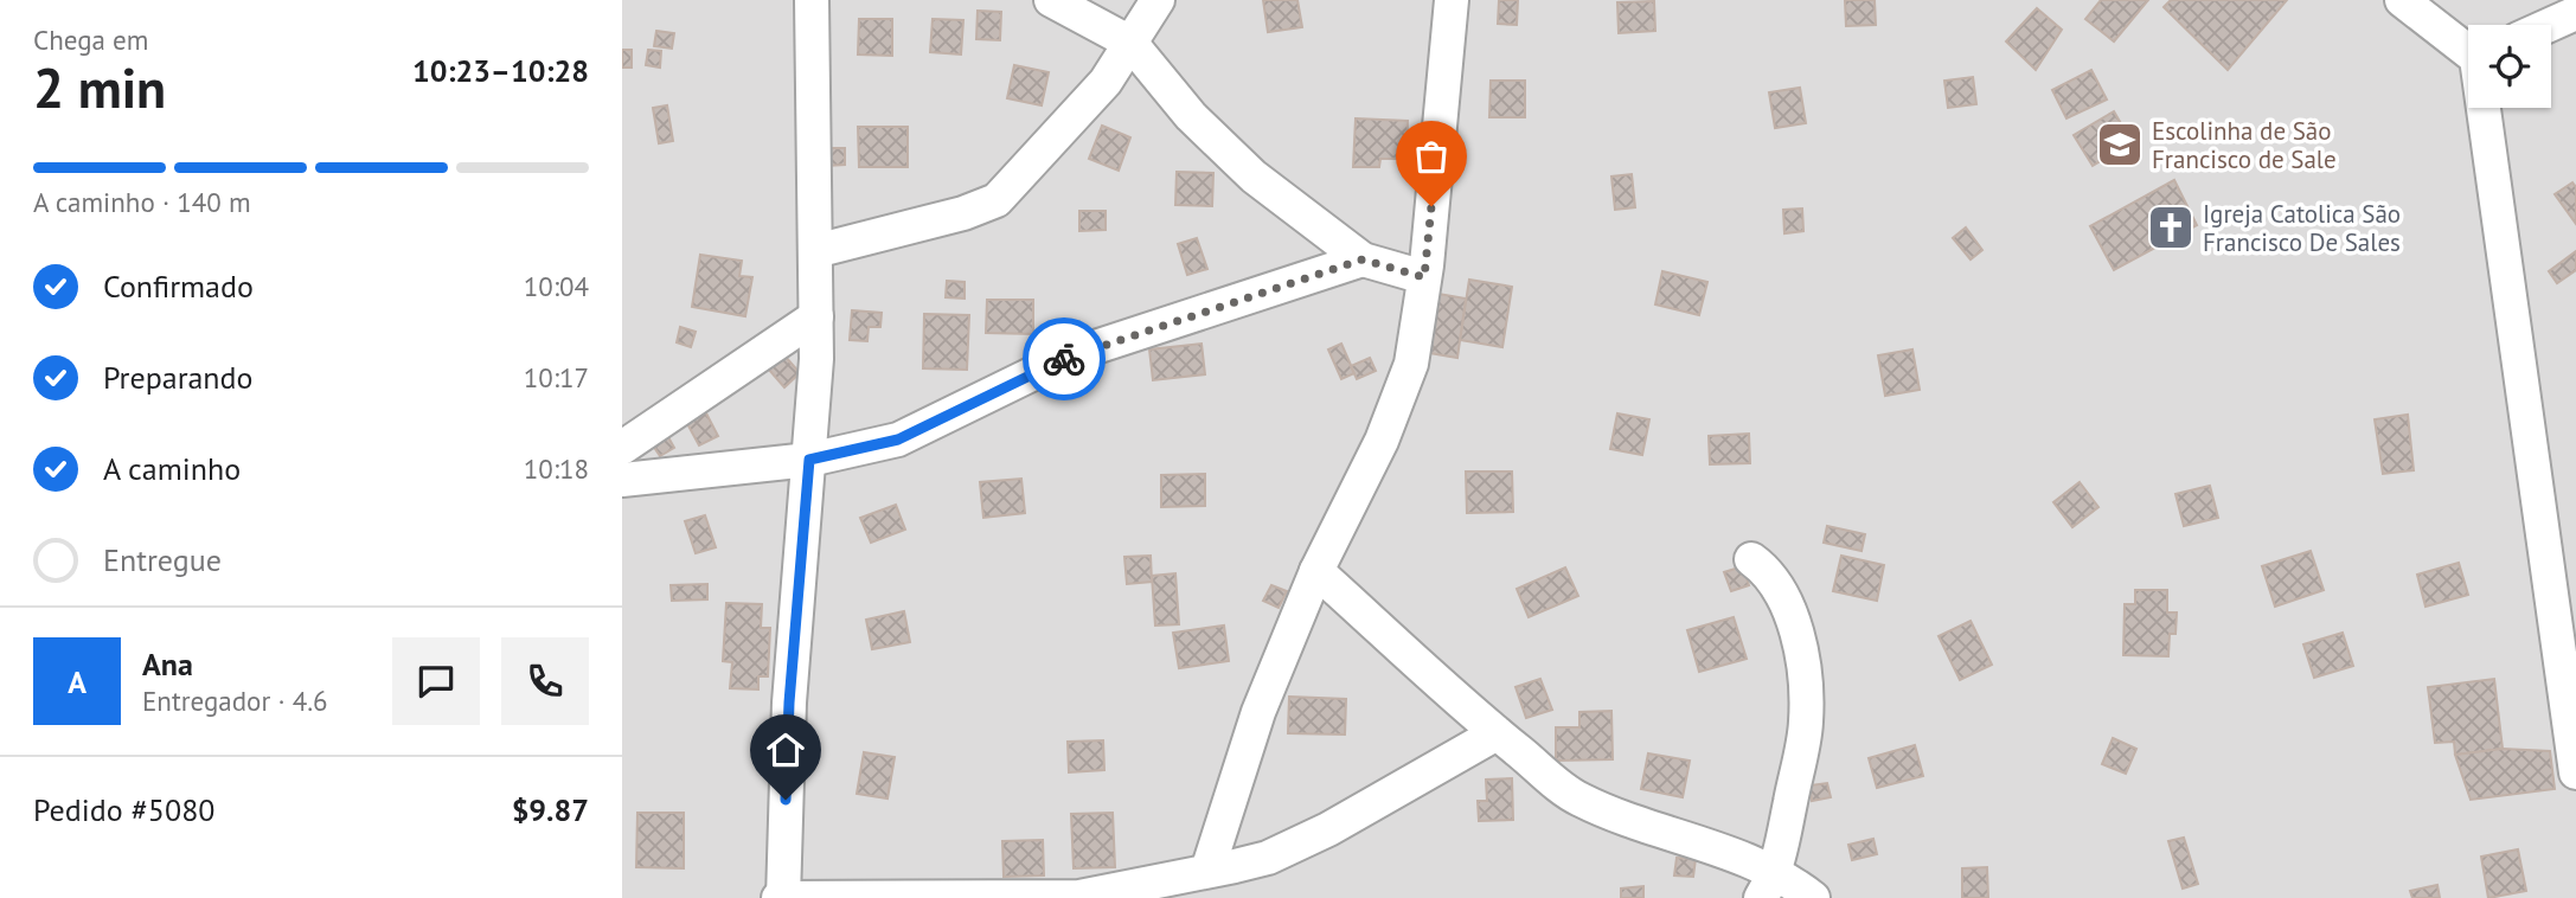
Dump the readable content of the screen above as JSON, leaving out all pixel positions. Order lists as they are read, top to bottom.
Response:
{
  "places": {
    "school or university": ["Escolinha de São Francisco de Sale"],
    "church": ["Igreja Catolica São Francisco De Sales"]
  },
  "page": {
    "heading": ["2 min", "Chega em", "10:23–10:28"],
    "panel": [
      "Ana",
      "Entregador · 4.6",
      "Pedido #5080",
      "$9.87"
    ],
    "bar": "A caminho · 140 m",
    "list": [
      ["Confirmado", "10:04"],
      ["Preparando", "10:17"],
      ["A caminho", "10:18"],
      "Entregue"
    ],
    "round": "A"
  }
}
